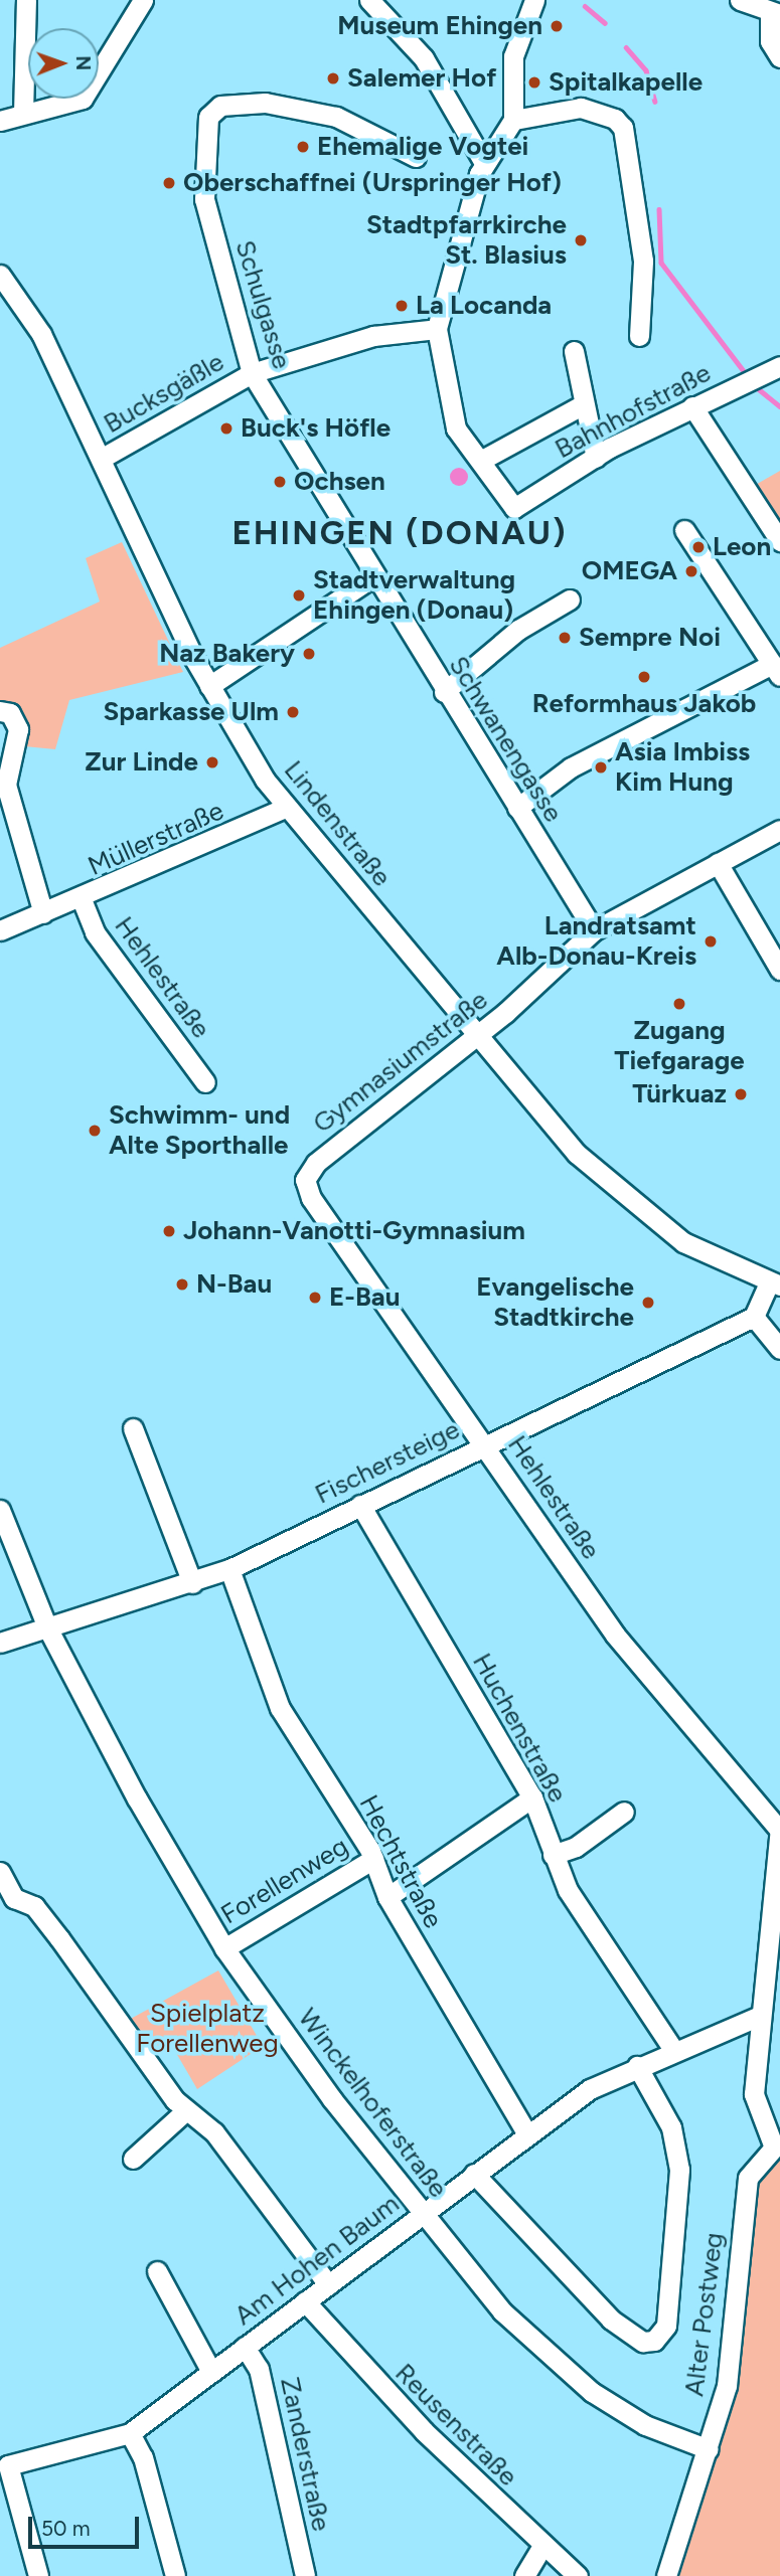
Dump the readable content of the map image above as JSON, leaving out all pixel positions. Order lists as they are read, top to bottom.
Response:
{
  "streets": {
    "street": [
      "Schulgasse",
      "Bucksgäßle",
      "Bahnhofstraße",
      "Schwanengasse",
      "Lindenstraße",
      "Müllerstraße",
      "Hehlestraße",
      "Gymnasiumstraße",
      "Fischersteige",
      "Huchenstraße",
      "Hechtstraße",
      "Forellenweg",
      "Winckelhoferstraße",
      "Am Hohen Baum",
      "Alter Postweg",
      "Reusenstraße",
      "Zanderstraße"
    ]
  },
  "crossings": [
    ["Schulgasse", "Bucksgäßle"],
    ["Schulgasse", "Schwanengasse"],
    ["Bucksgäßle", "Lindenstraße"],
    ["Schwanengasse", "Gymnasiumstraße"],
    ["Lindenstraße", "Müllerstraße"],
    ["Lindenstraße", "Gymnasiumstraße"],
    ["Müllerstraße", "Hehlestraße"],
    ["Hehlestraße", "Gymnasiumstraße"],
    ["Hehlestraße", "Fischersteige"],
    ["Hehlestraße", "Alter Postweg"],
    ["Fischersteige", "Huchenstraße"],
    ["Fischersteige", "Hechtstraße"],
    ["Fischersteige", "Winckelhoferstraße"],
    ["Huchenstraße", "Am Hohen Baum"],
    ["Hechtstraße", "Forellenweg"],
    ["Hechtstraße", "Am Hohen Baum"],
    ["Forellenweg", "Winckelhoferstraße"],
    ["Winckelhoferstraße", "Am Hohen Baum"],
    ["Winckelhoferstraße", "Alter Postweg"],
    ["Am Hohen Baum", "Alter Postweg"],
    ["Am Hohen Baum", "Reusenstraße"],
    ["Am Hohen Baum", "Zanderstraße"]
  ],
  "districts": ["EHINGEN (DONAU)"],
  "parks": ["Spielplatz Forellenweg"],
  "places": [
    "Museum Ehingen",
    "Salemer Hof",
    "Spitalkapelle",
    "Ehemalige Vogtei",
    "Oberschaffnei (Urspringer Hof)",
    "Stadtpfarrkirche St. Blasius",
    "La Locanda",
    "Buck's Höfle",
    "Ochsen",
    "Leon",
    "OMEGA",
    "Stadtverwaltung Ehingen (Donau)",
    "Sempre Noi",
    "Naz Bakery",
    "Reformhaus Jakob",
    "Sparkasse Ulm",
    "Zur Linde",
    "Asia Imbiss Kim Hung",
    "Landratsamt Alb-Donau-Kreis",
    "Zugang Tiefgarage",
    "Türkuaz",
    "Schwimm- und Alte Sporthalle",
    "Johann-Vanotti-Gymnasium",
    "N-Bau",
    "E-Bau",
    "Evangelische Stadtkirche"
  ],
  "scale_bar": "50 m",
  "north": "right"
}
